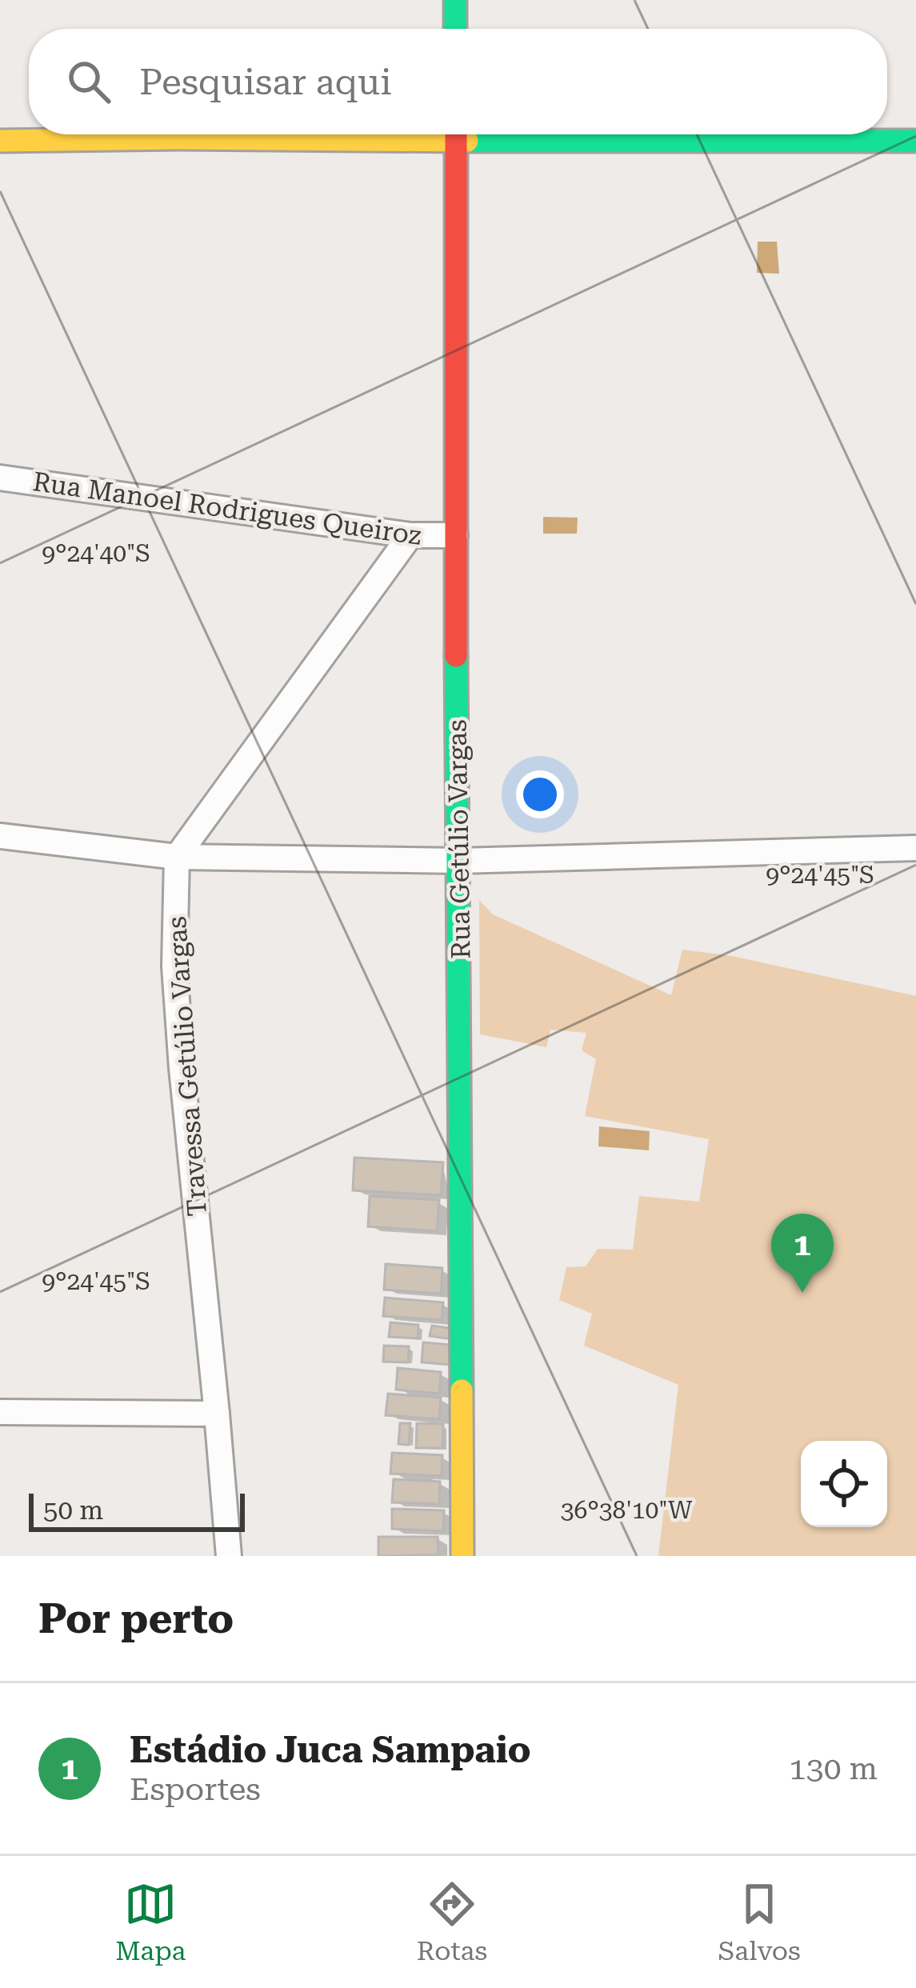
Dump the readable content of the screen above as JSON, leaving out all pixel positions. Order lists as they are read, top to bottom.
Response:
{
  "streets": {
    "street": ["Rua Manoel Rodrigues Queiroz", "Rua Getúlio Vargas", "Travessa Getúlio Vargas"]
  },
  "crossings": [
    ["Rua Manoel Rodrigues Queiroz", "Rua Getúlio Vargas"]
  ],
  "scale_bar": "50 m",
  "page": {
    "search": "Pesquisar aqui",
    "pins": "1",
    "scale": "50 m",
    "heading": "Por perto",
    "list": [
      {
        "mark": "1",
        "name": "Estádio Juca Sampaio",
        "note": "Esportes",
        "value": "130 m"
      }
    ],
    "nav": ["Mapa", "Rotas", "Salvos"]
  },
  "coordinates": ["9°24'40\"S", "9°24'45\"S", "36°38'10\"W"]
}
